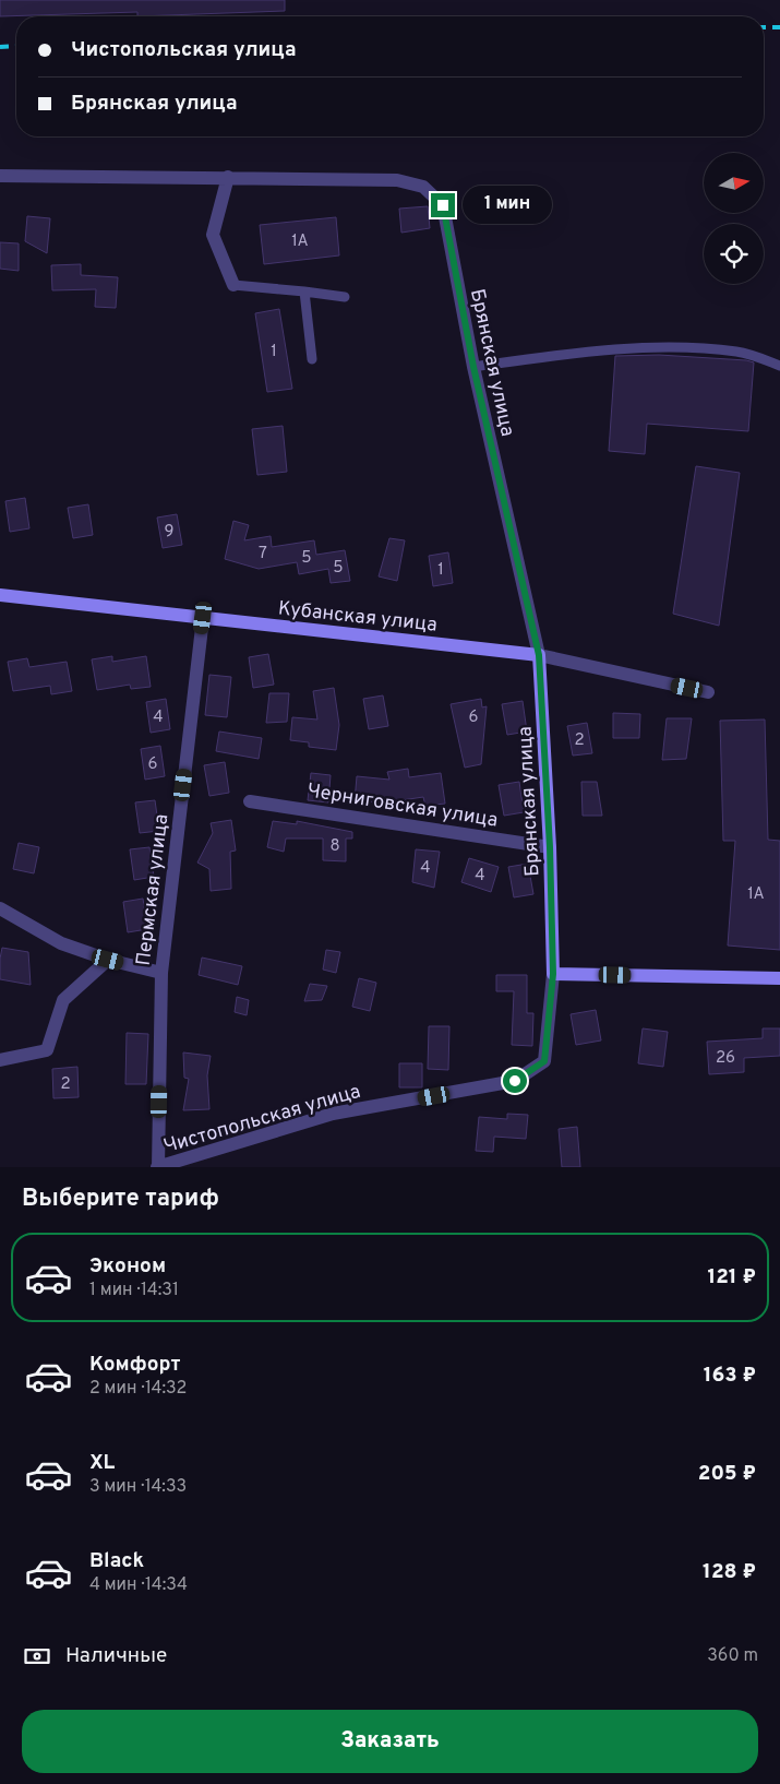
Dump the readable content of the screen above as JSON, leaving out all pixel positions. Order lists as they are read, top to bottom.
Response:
{
  "streets": {
    "street": [
      "Брянская улица",
      "Кубанская улица",
      "Черниговская улица",
      "Пермская улица",
      "Чистопольская улица"
    ]
  },
  "crossings": [
    ["Брянская улица", "Кубанская улица"],
    ["Брянская улица", "Черниговская улица"],
    ["Брянская улица", "Чистопольская улица"],
    ["Кубанская улица", "Пермская улица"],
    ["Пермская улица", "Чистопольская улица"]
  ],
  "house_numbers": [
    "1А",
    "1",
    "9",
    "7",
    "5",
    "5",
    "1",
    "4",
    "6",
    "2",
    "6",
    "8",
    "4",
    "4",
    "1А",
    "26",
    "2"
  ],
  "north": "right",
  "page": {
    "banner": ["Чистопольская улица", "Брянская улица"],
    "bubble": "1 мин",
    "heading": "Выберите тариф",
    "list": [
      {
        "name": "Эконом",
        "note": "1 мин · 14:31",
        "value": "121 ₽"
      },
      {
        "name": "Комфорт",
        "note": "2 мин · 14:32",
        "value": "163 ₽"
      },
      {
        "name": "XL",
        "note": "3 мин · 14:33",
        "value": "205 ₽"
      },
      {
        "name": "Black",
        "note": "4 мин · 14:34",
        "value": "128 ₽"
      }
    ],
    "pay": ["Наличные", "360 m"],
    "buttons": "Заказать"
  }
}
